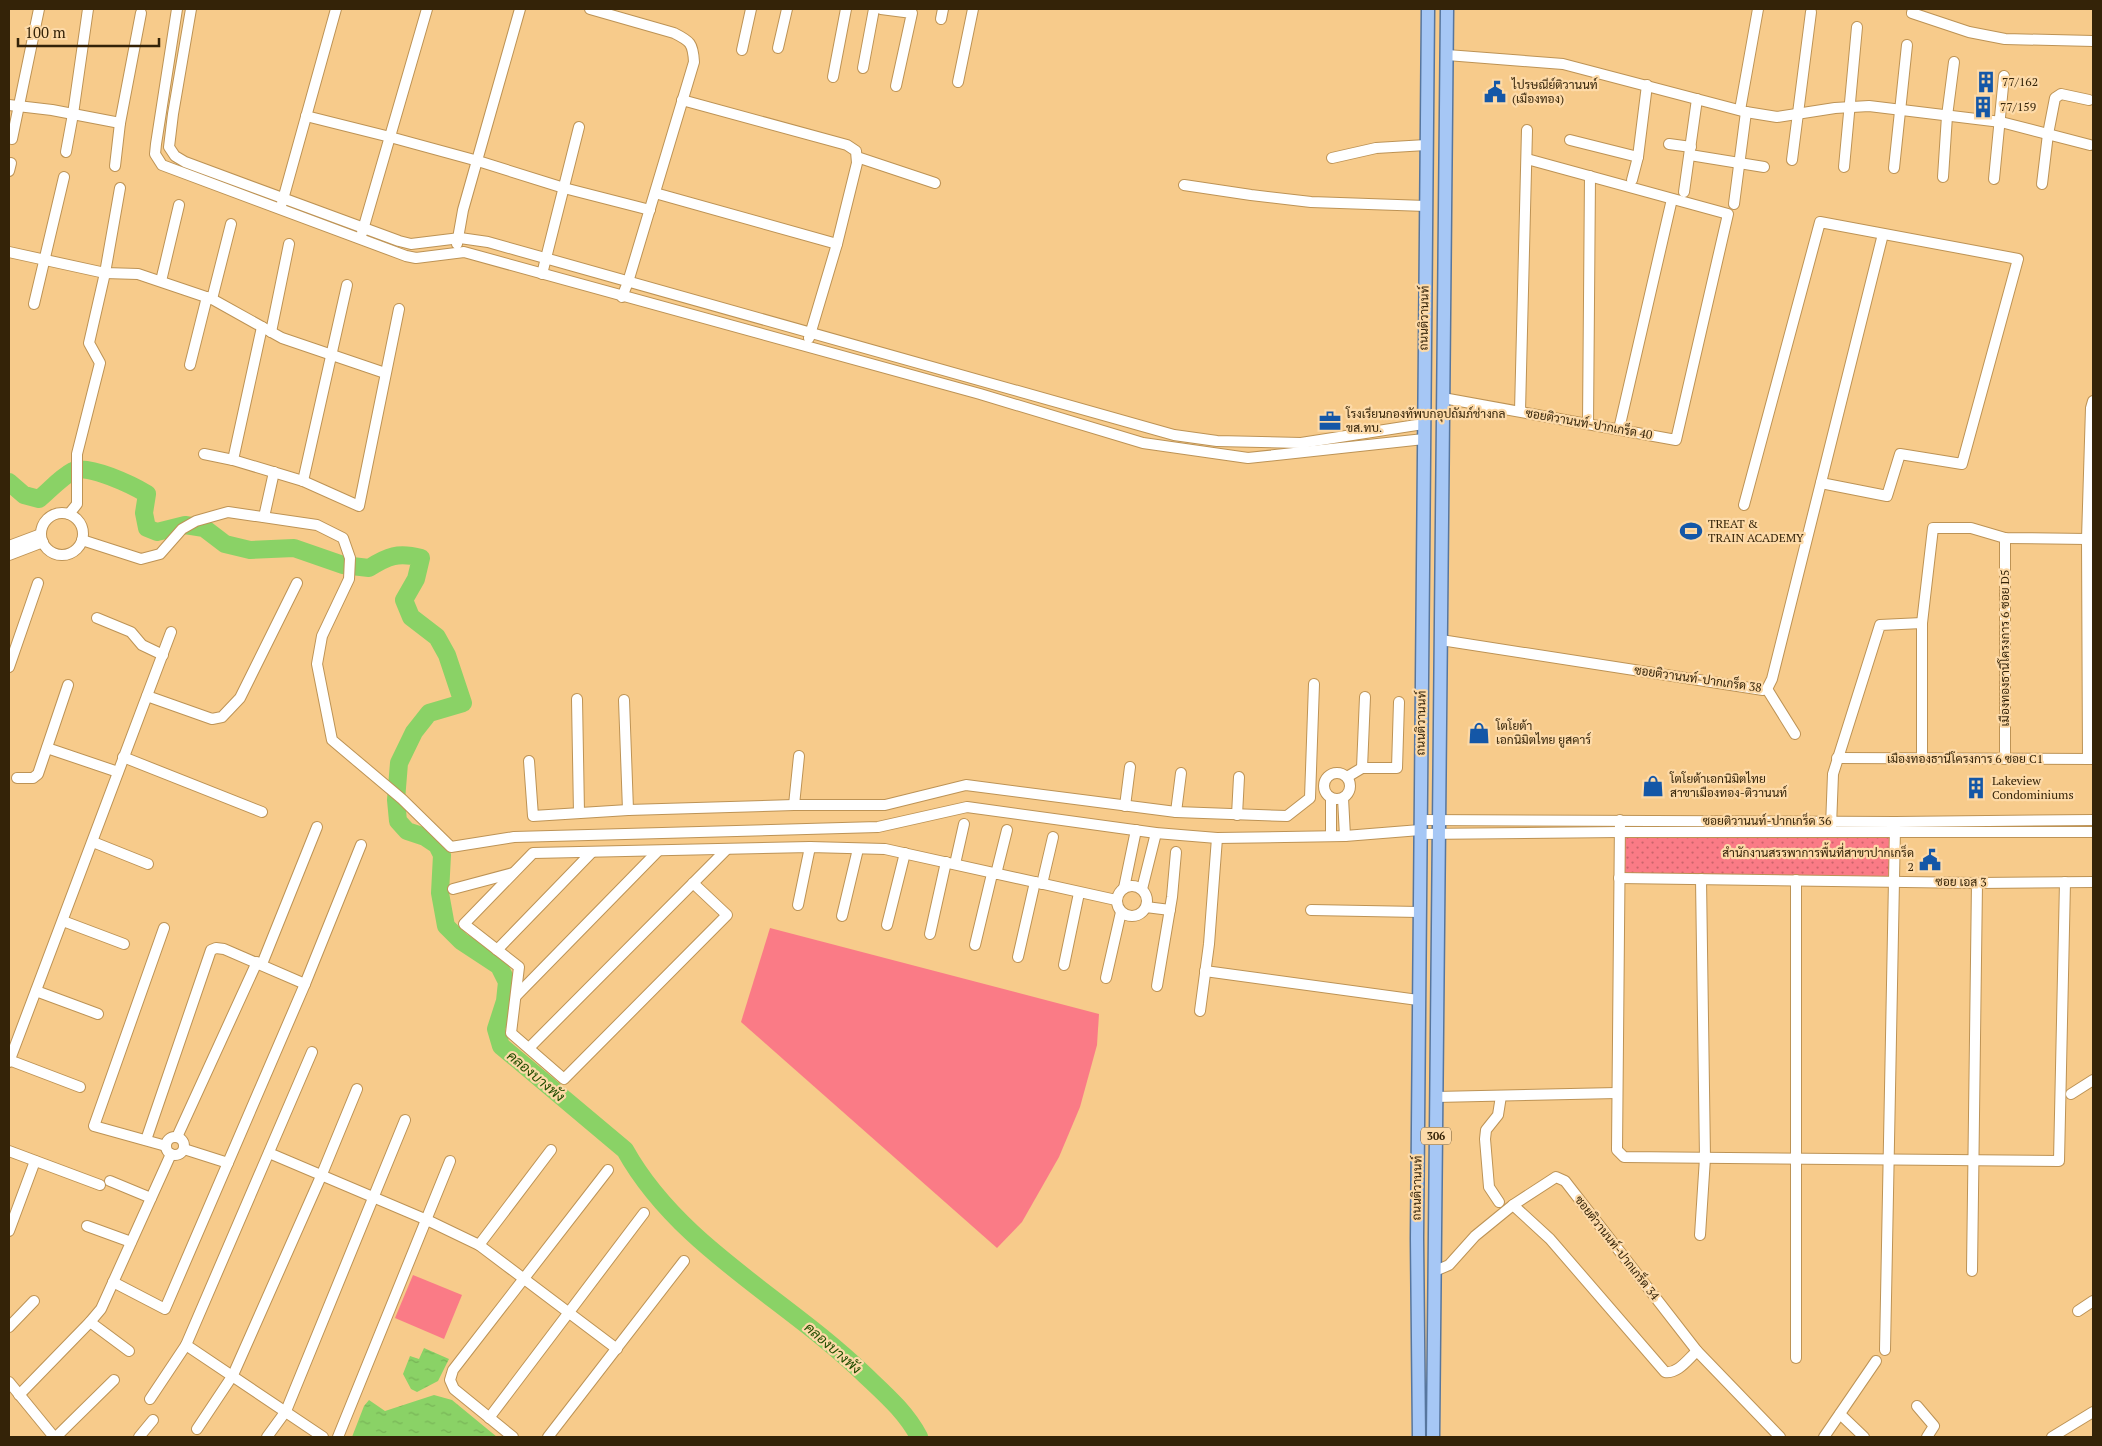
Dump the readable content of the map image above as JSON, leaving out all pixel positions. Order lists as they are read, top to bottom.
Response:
{
  "streets": {
    "main road": ["ถนนติวานนท์", "306"],
    "street": [
      "ซอยติวานนท์-ปากเกร็ด 40",
      "เมืองทองธานีโครงการ 6 ซอย D5",
      "ซอยติวานนท์-ปากเกร็ด 38",
      "เมืองทองธานีโครงการ 6 ซอย C1",
      "ซอยติวานนท์-ปากเกร็ด 36",
      "ซอย เอส 3",
      "ซอยติวานนท์-ปากเกร็ด 34"
    ]
  },
  "crossings": [
    ["ถนนติวานนท์", "ซอยติวานนท์-ปากเกร็ด 40"],
    ["ถนนติวานนท์", "ซอยติวานนท์-ปากเกร็ด 38"],
    ["ถนนติวานนท์", "ซอยติวานนท์-ปากเกร็ด 36"],
    ["ถนนติวานนท์", "ซอยติวานนท์-ปากเกร็ด 34"],
    ["เมืองทองธานีโครงการ 6 ซอย D5", "เมืองทองธานีโครงการ 6 ซอย C1"]
  ],
  "water": ["คลองบางพัง"],
  "places": {
    "building": ["77/162", "77/159", "Lakeview Condominiums"],
    "public building": ["ไปรษณีย์ติวานนท์ (เมืองทอง)", "สำนักงานสรรพาการพื้นที่สาขาปากเกร็ด 2"],
    "office": ["โรงเรียนกองทัพบกอุปถัมภ์ช่างกล ขส.ทบ."],
    "sports": ["TREAT & TRAIN ACADEMY"],
    "shop": ["โตโยต้า เอกนิมิตไทย ยูสคาร์", "โตโยต้าเอกนิมิตไทย สาขาเมืองทอง-ติวานนท์"]
  },
  "scale_bar": "100 m"
}
